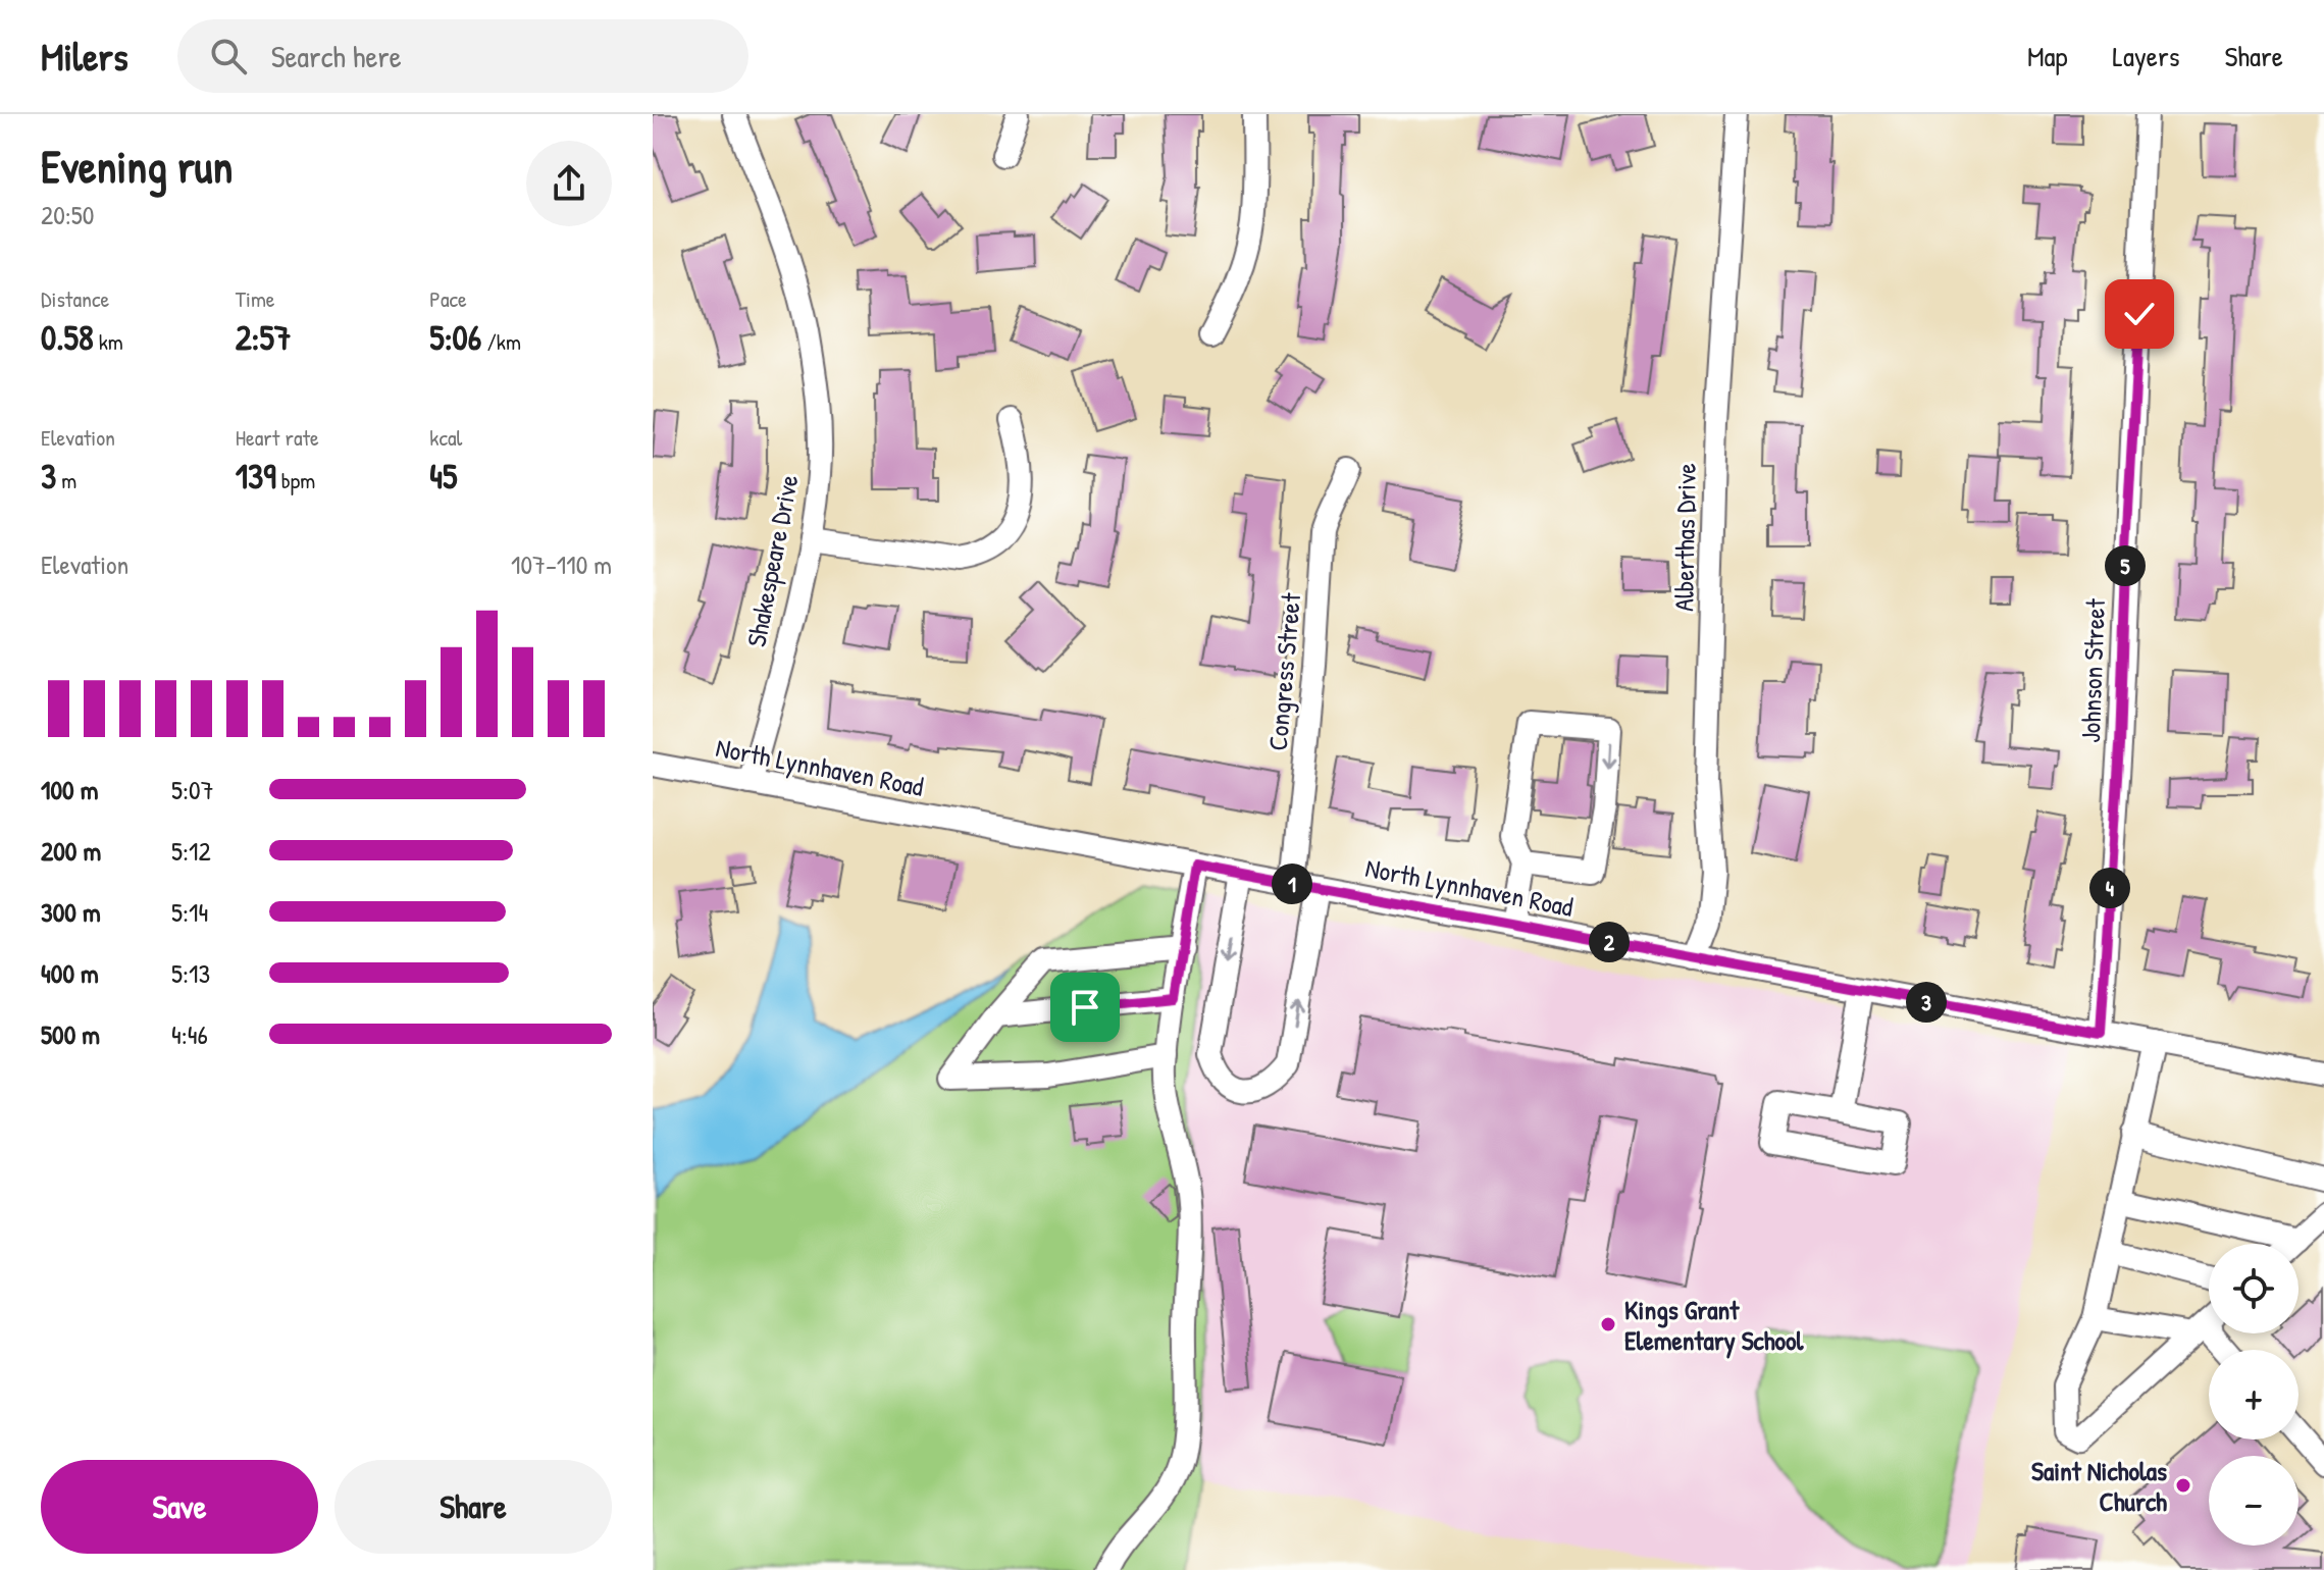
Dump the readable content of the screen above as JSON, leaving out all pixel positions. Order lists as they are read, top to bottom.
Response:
{
  "streets": {
    "street": [
      "Alberthas Drive",
      "Shakespeare Drive",
      "Johnson Street",
      "Congress Street",
      "North Lynnhaven Road"
    ]
  },
  "crossings": [
    ["Alberthas Drive", "North Lynnhaven Road"],
    ["Shakespeare Drive", "North Lynnhaven Road"],
    ["Johnson Street", "North Lynnhaven Road"],
    ["Congress Street", "North Lynnhaven Road"]
  ],
  "places": ["Kings Grant Elementary School", "Saint Nicholas Church"],
  "page": {
    "header": "Milers",
    "search": "Search here",
    "nav": ["Map", "Layers", "Share"],
    "heading": ["Evening run", "20:50"],
    "stats": [
      ["Distance", "0.58 km"],
      ["Time", "2:57"],
      ["Pace", "5:06 /km"],
      ["Elevation", "3 m"],
      ["Heart rate", "139 bpm"],
      ["kcal", "45"]
    ],
    "chart": ["Elevation", "107–110 m"],
    "pins": [
      "5",
      "1",
      "4",
      "2",
      "3"
    ],
    "list": [
      {
        "name": "100 m",
        "note": "5:07"
      },
      {
        "name": "200 m",
        "note": "5:12"
      },
      {
        "name": "300 m",
        "note": "5:14"
      },
      {
        "name": "400 m",
        "note": "5:13"
      },
      {
        "name": "500 m",
        "note": "4:46"
      }
    ],
    "map_buttons": ["+", "−"],
    "buttons": ["Save", "Share"]
  }
}
